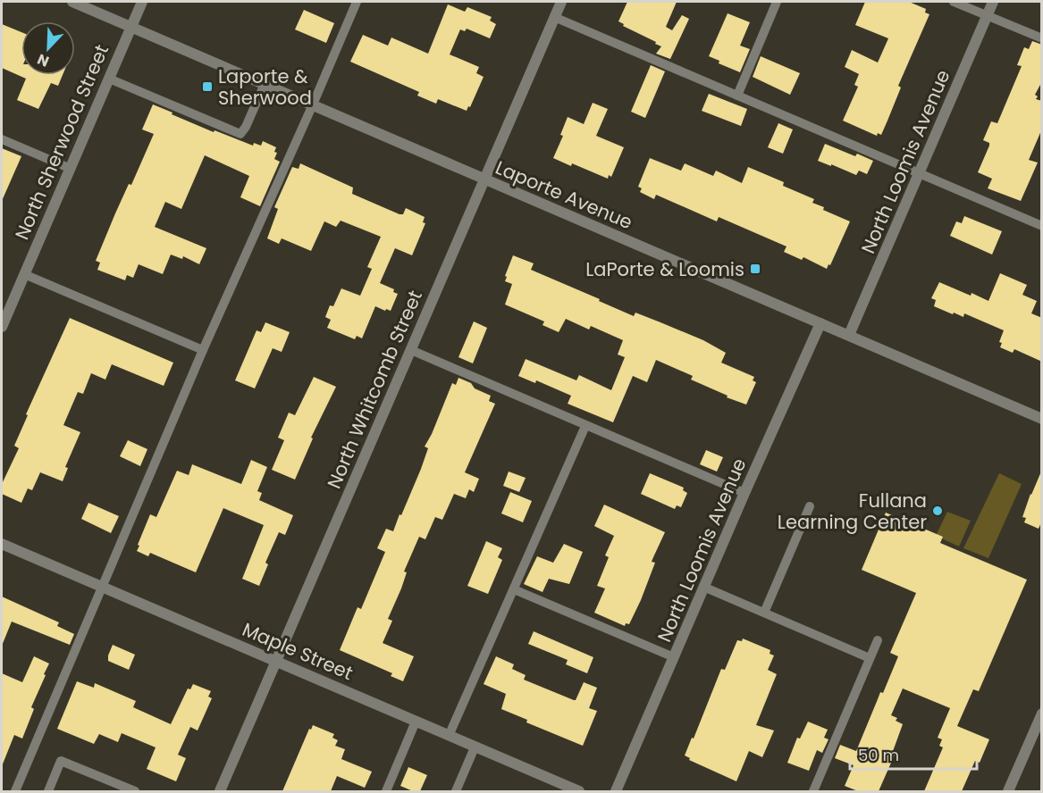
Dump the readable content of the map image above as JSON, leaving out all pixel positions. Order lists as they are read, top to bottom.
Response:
{
  "streets": {
    "street": [
      "North Sherwood Street",
      "North Loomis Avenue",
      "Laporte Avenue",
      "North Whitcomb Street",
      "Maple Street"
    ]
  },
  "crossings": [
    ["North Sherwood Street", "Laporte Avenue"],
    ["North Loomis Avenue", "Laporte Avenue"],
    ["Laporte Avenue", "North Whitcomb Street"],
    ["North Whitcomb Street", "Maple Street"]
  ],
  "places": {
    "transit": ["Laporte & Sherwood", "LaPorte & Loomis"],
    "other": ["Fullana Learning Center"]
  },
  "scale_bar": "50 m",
  "north": "bottom left"
}
